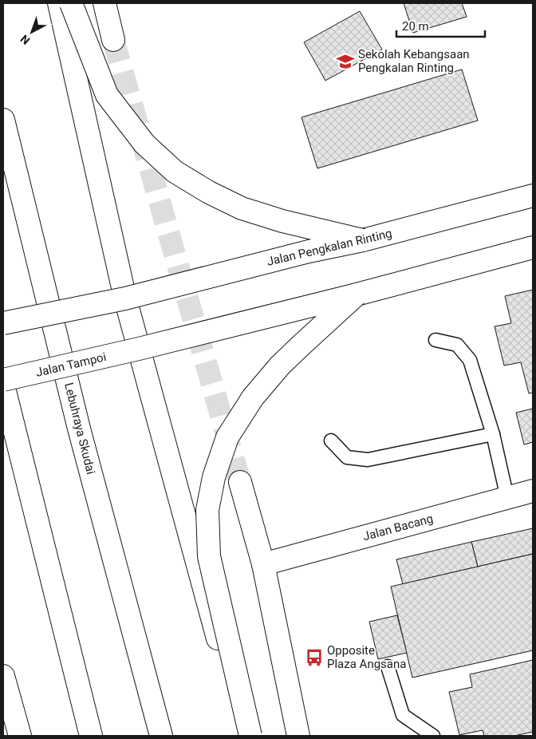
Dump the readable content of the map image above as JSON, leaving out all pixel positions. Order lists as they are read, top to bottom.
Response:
{
  "streets": {
    "main road": [
      "Jalan Pengkalan Rinting",
      "Jalan Tampoi",
      "Lebuhraya Skudai",
      "Jalan Bacang"
    ]
  },
  "places": {
    "school or university": ["Sekolah Kebangsaan Pengkalan Rinting"],
    "bus stop": ["Opposite Plaza Angsana"]
  },
  "scale_bar": "20 m",
  "north": "bottom left"
}
